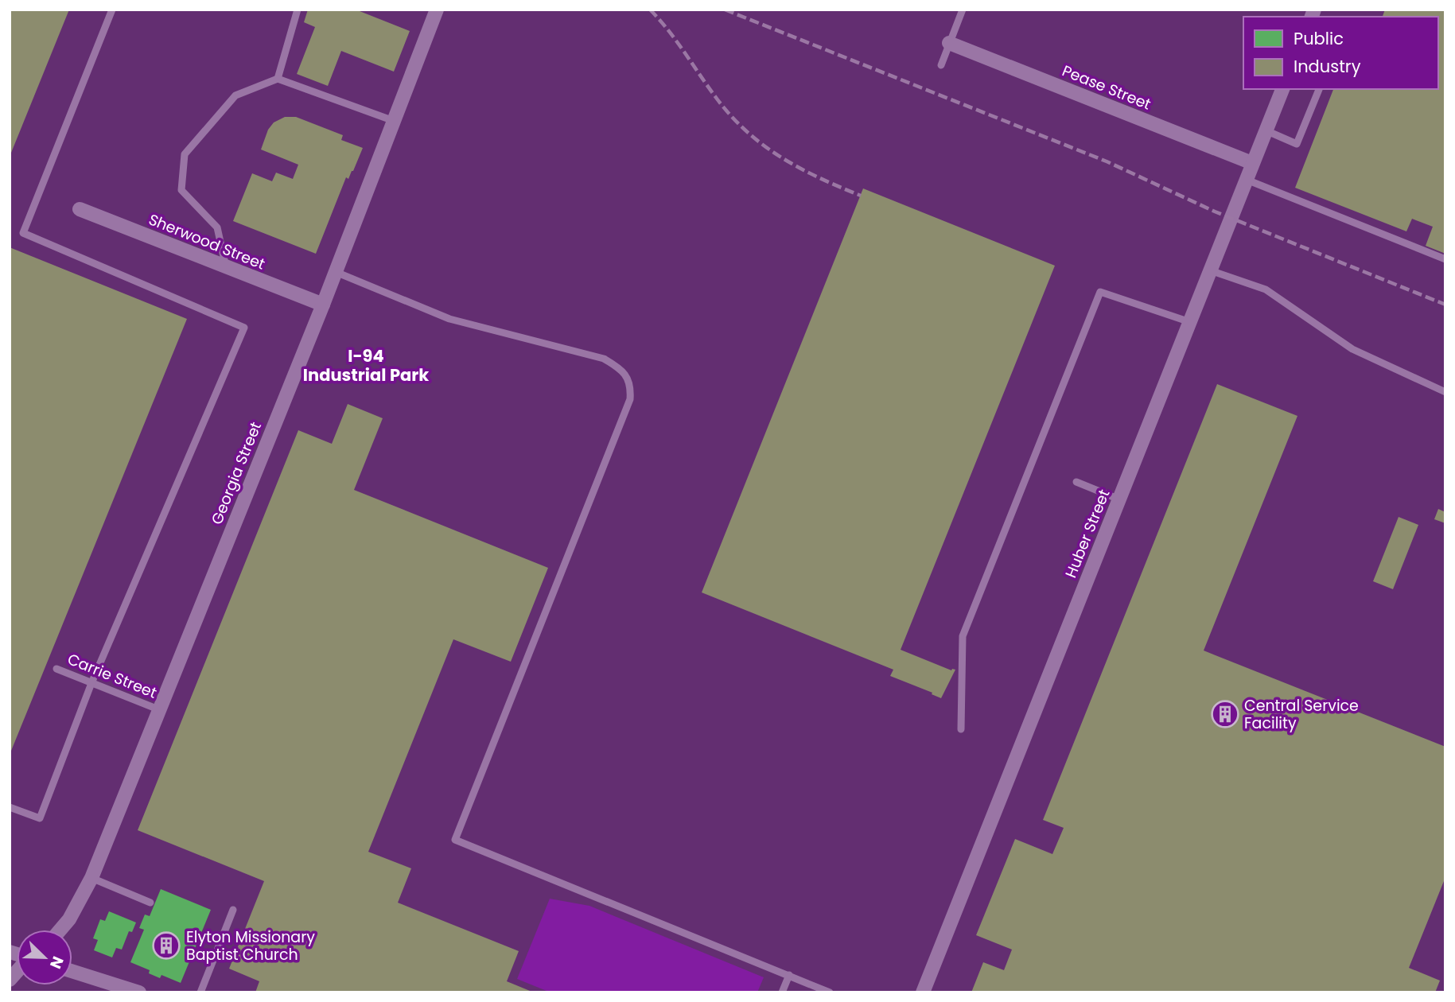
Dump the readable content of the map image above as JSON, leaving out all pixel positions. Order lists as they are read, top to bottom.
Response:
{
  "streets": {
    "street": [
      "Pease Street",
      "Sherwood Street",
      "Georgia Street",
      "Huber Street"
    ],
    "lane": ["Carrie Street"]
  },
  "crossings": [
    ["Pease Street", "Huber Street"],
    ["Sherwood Street", "Georgia Street"],
    ["Georgia Street", "Carrie Street"]
  ],
  "districts": ["I-94 Industrial Park"],
  "places": {
    "building": ["Central Service Facility", "Elyton Missionary Baptist Church"]
  },
  "legend": ["Public", "Industry"],
  "north": "bottom right"
}
